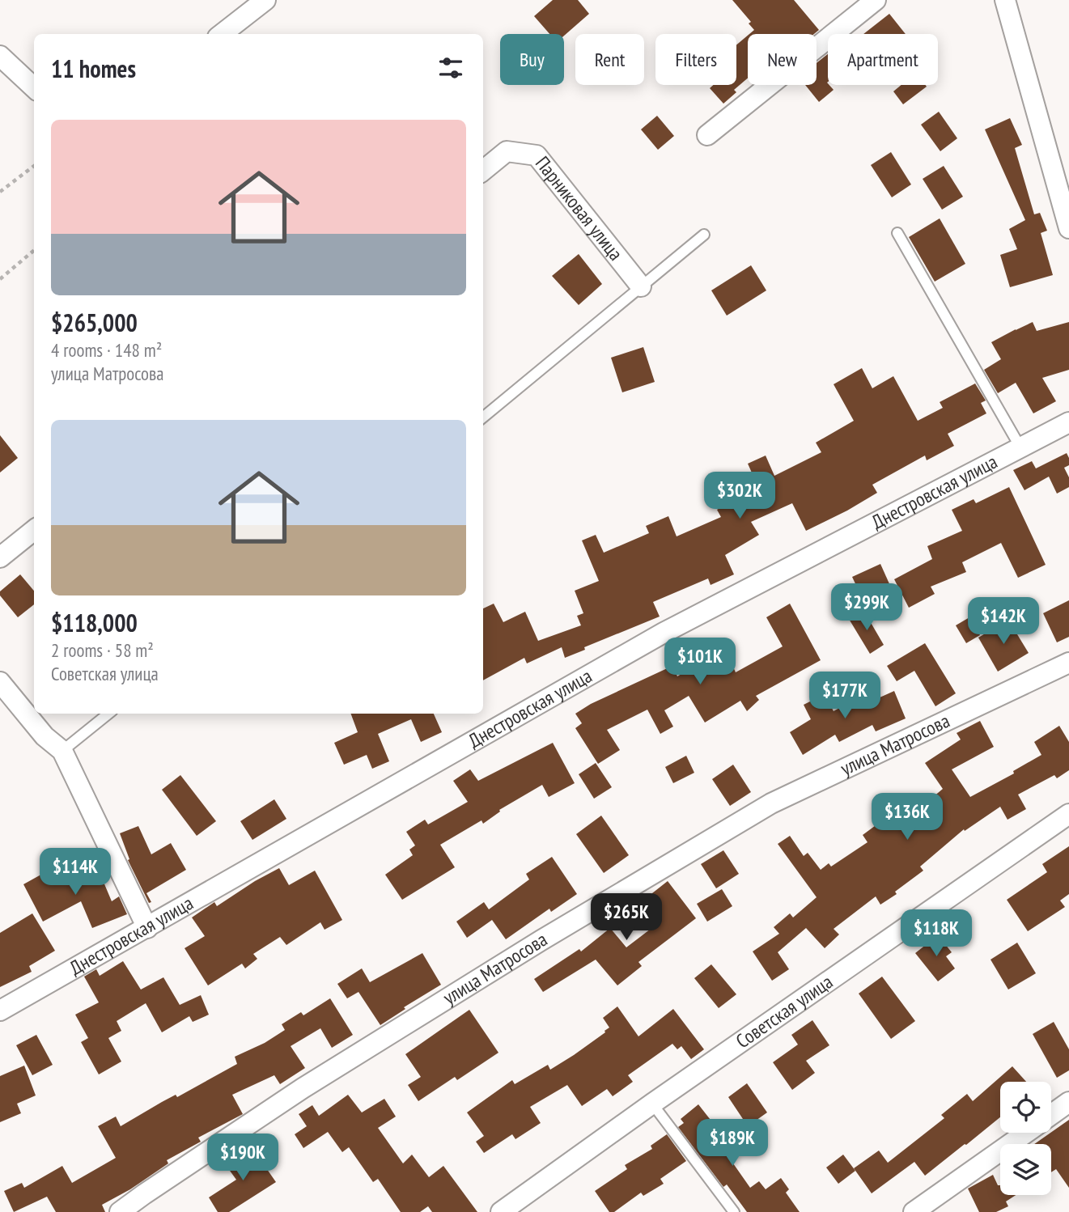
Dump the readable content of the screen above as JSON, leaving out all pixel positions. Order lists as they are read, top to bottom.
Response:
{
  "streets": {
    "street": [
      "Парниковая улица",
      "Днестровская улица",
      "улица Матросова",
      "Советская улица"
    ]
  },
  "page": {
    "chip": [
      "Buy",
      "Rent",
      "Filters",
      "New",
      "Apartment"
    ],
    "heading": "11 homes",
    "list": [
      {
        "name": "$265,000",
        "note": "4 rooms · 148 m² · улица Матросова"
      },
      {
        "name": "$118,000",
        "note": "2 rooms · 58 m² · Советская улица"
      }
    ],
    "price": [
      "$302K",
      "$299K",
      "$142K",
      "$101K",
      "$177K",
      "$136K",
      "$114K",
      "$265K",
      "$118K",
      "$189K",
      "$190K"
    ]
  }
}
